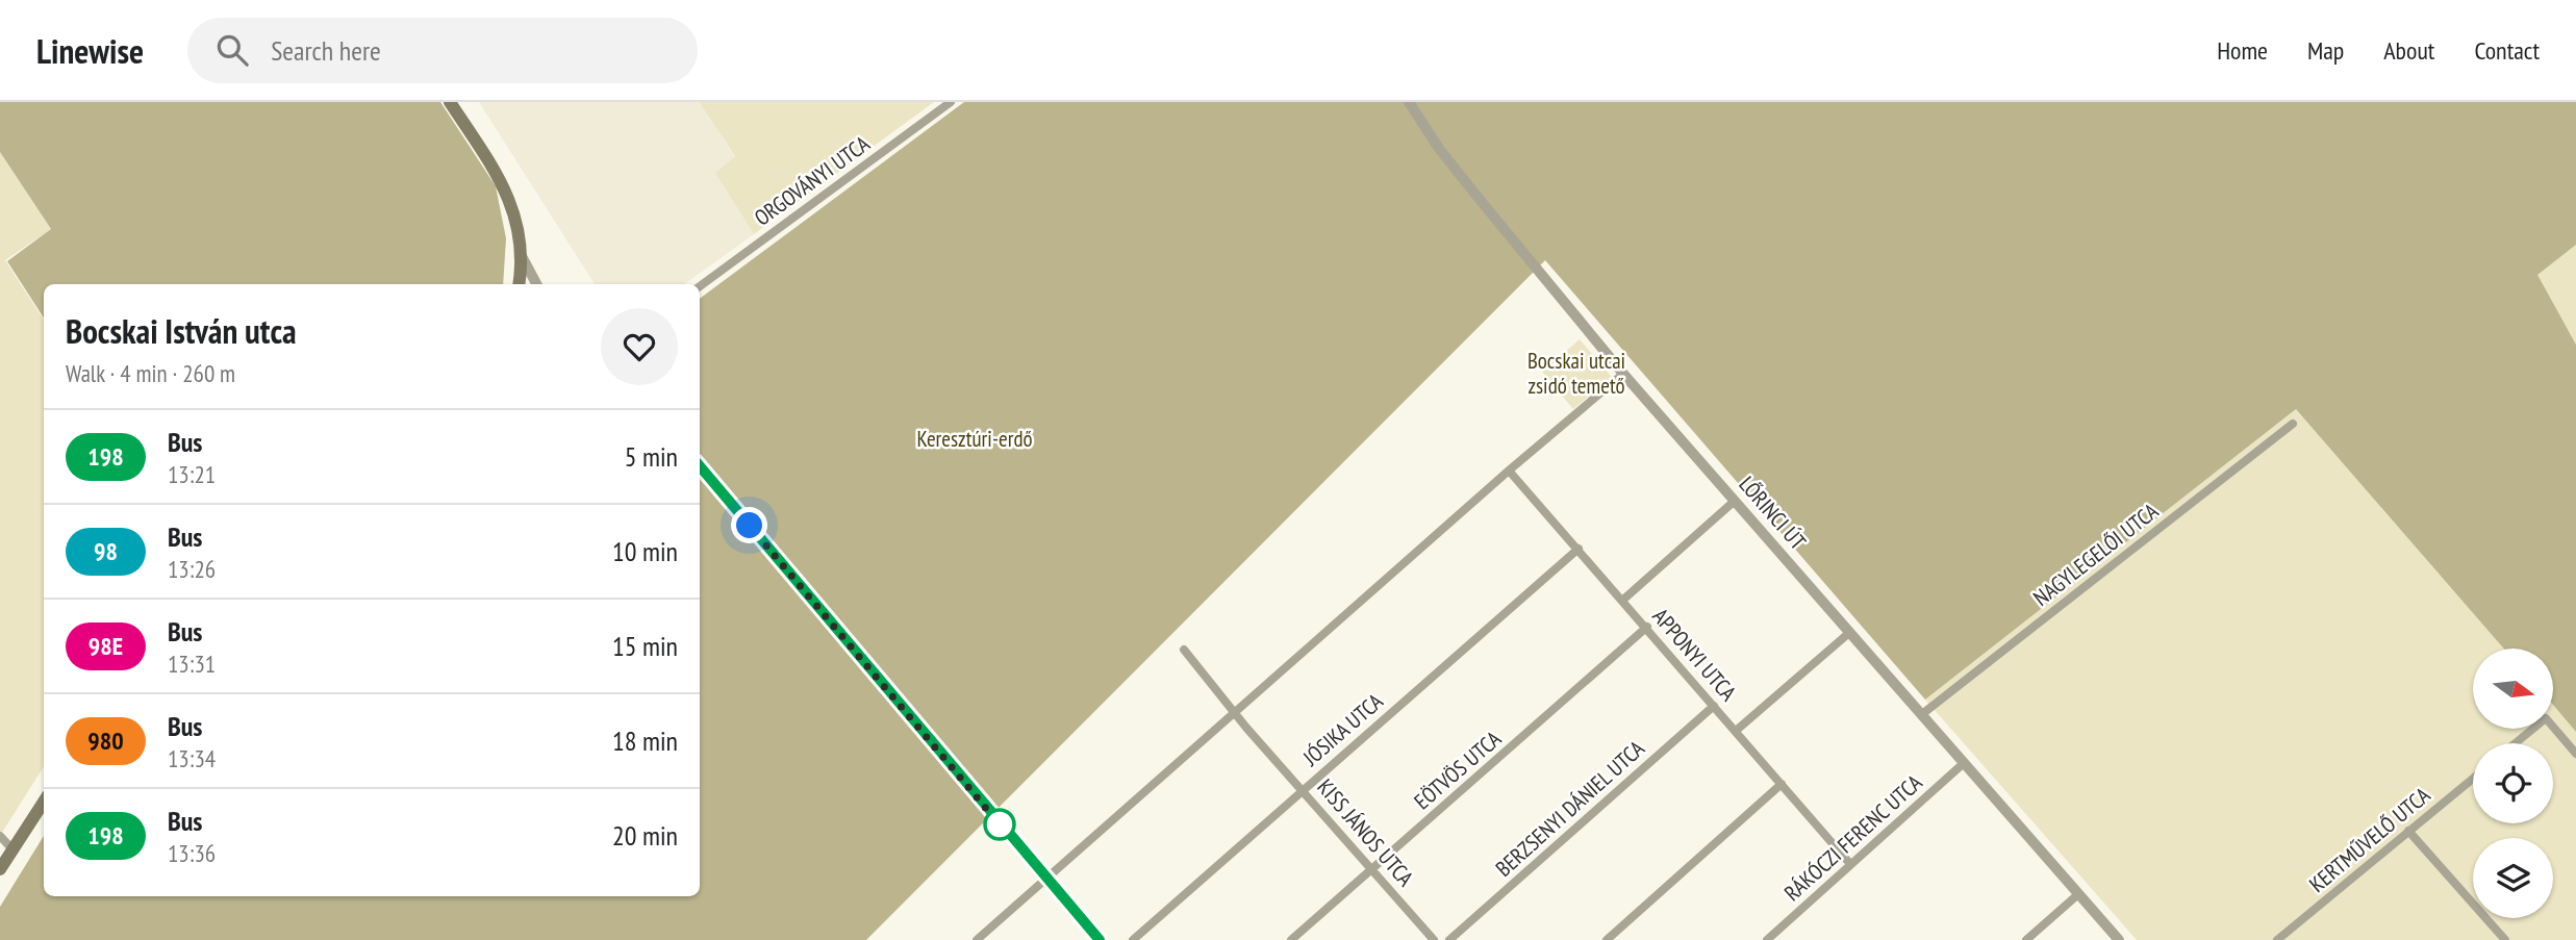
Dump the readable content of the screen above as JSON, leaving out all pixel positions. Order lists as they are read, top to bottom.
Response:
{
  "streets": {
    "street": [
      "ORGOVÁNYI UTCA",
      "LŐRINCI ÚT",
      "NAGYLEGELŐI UTCA",
      "APPONYI UTCA",
      "JÓSIKA UTCA",
      "EÖTVÖS UTCA",
      "BERZSENYI DÁNIEL UTCA",
      "KISS JÁNOS UTCA",
      "RÁKÓCZI FERENC UTCA",
      "KERTMŰVELŐ UTCA"
    ]
  },
  "crossings": [
    ["LŐRINCI ÚT", "NAGYLEGELŐI UTCA"],
    ["LŐRINCI ÚT", "RÁKÓCZI FERENC UTCA"],
    ["APPONYI UTCA", "JÓSIKA UTCA"],
    ["APPONYI UTCA", "EÖTVÖS UTCA"],
    ["APPONYI UTCA", "BERZSENYI DÁNIEL UTCA"],
    ["APPONYI UTCA", "RÁKÓCZI FERENC UTCA"],
    ["JÓSIKA UTCA", "KISS JÁNOS UTCA"],
    ["EÖTVÖS UTCA", "KISS JÁNOS UTCA"]
  ],
  "parks": ["Bocskai utcai zsidó temető", "Keresztúri-erdő"],
  "lines": ["bus line 198"],
  "north": "right",
  "page": {
    "header": "Linewise",
    "search": "Search here",
    "nav": [
      "Home",
      "Map",
      "About",
      "Contact"
    ],
    "heading": ["Bocskai István utca", "Walk · 4 min · 260 m"],
    "list": [
      {
        "mark": "198",
        "name": "Bus",
        "note": "13:21",
        "value": "5 min"
      },
      {
        "mark": "98",
        "name": "Bus",
        "note": "13:26",
        "value": "10 min"
      },
      {
        "mark": "98E",
        "name": "Bus",
        "note": "13:31",
        "value": "15 min"
      },
      {
        "mark": "980",
        "name": "Bus",
        "note": "13:34",
        "value": "18 min"
      },
      {
        "mark": "198",
        "name": "Bus",
        "note": "13:36",
        "value": "20 min"
      }
    ]
  }
}
